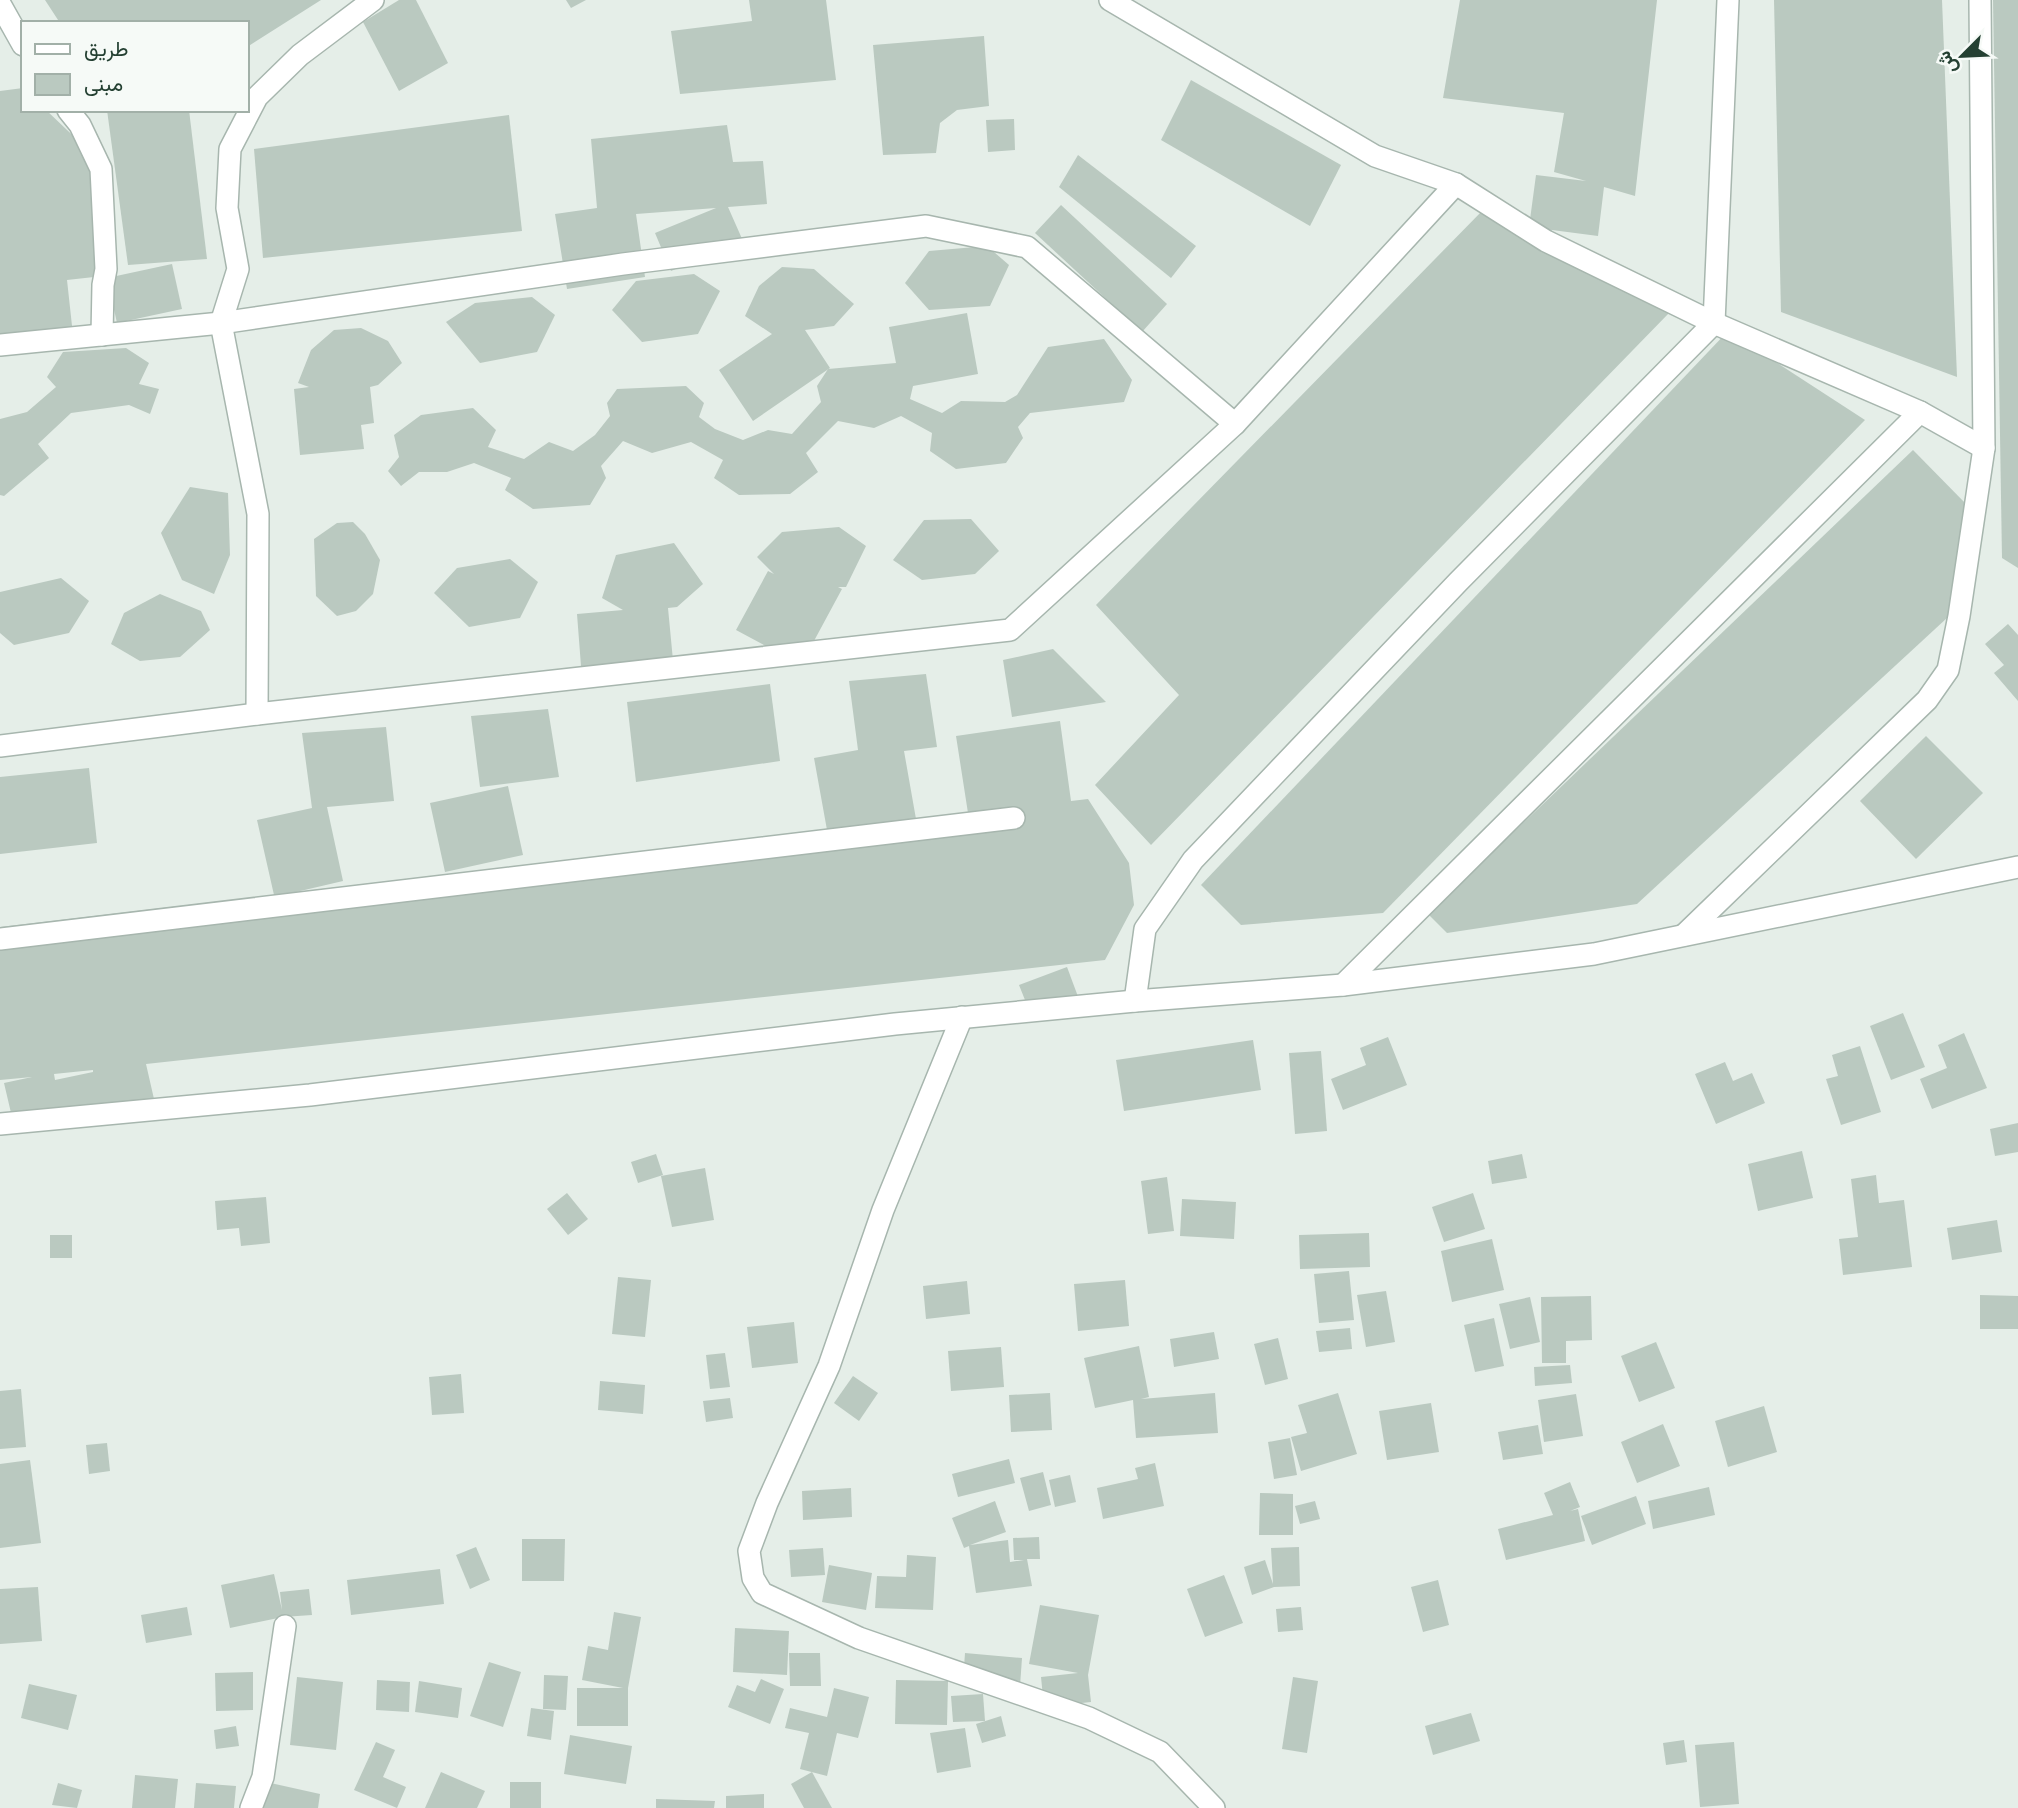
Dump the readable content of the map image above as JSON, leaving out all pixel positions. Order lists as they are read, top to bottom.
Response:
{
  "legend": ["طريق", "مبنى"],
  "north": "bottom left"
}
